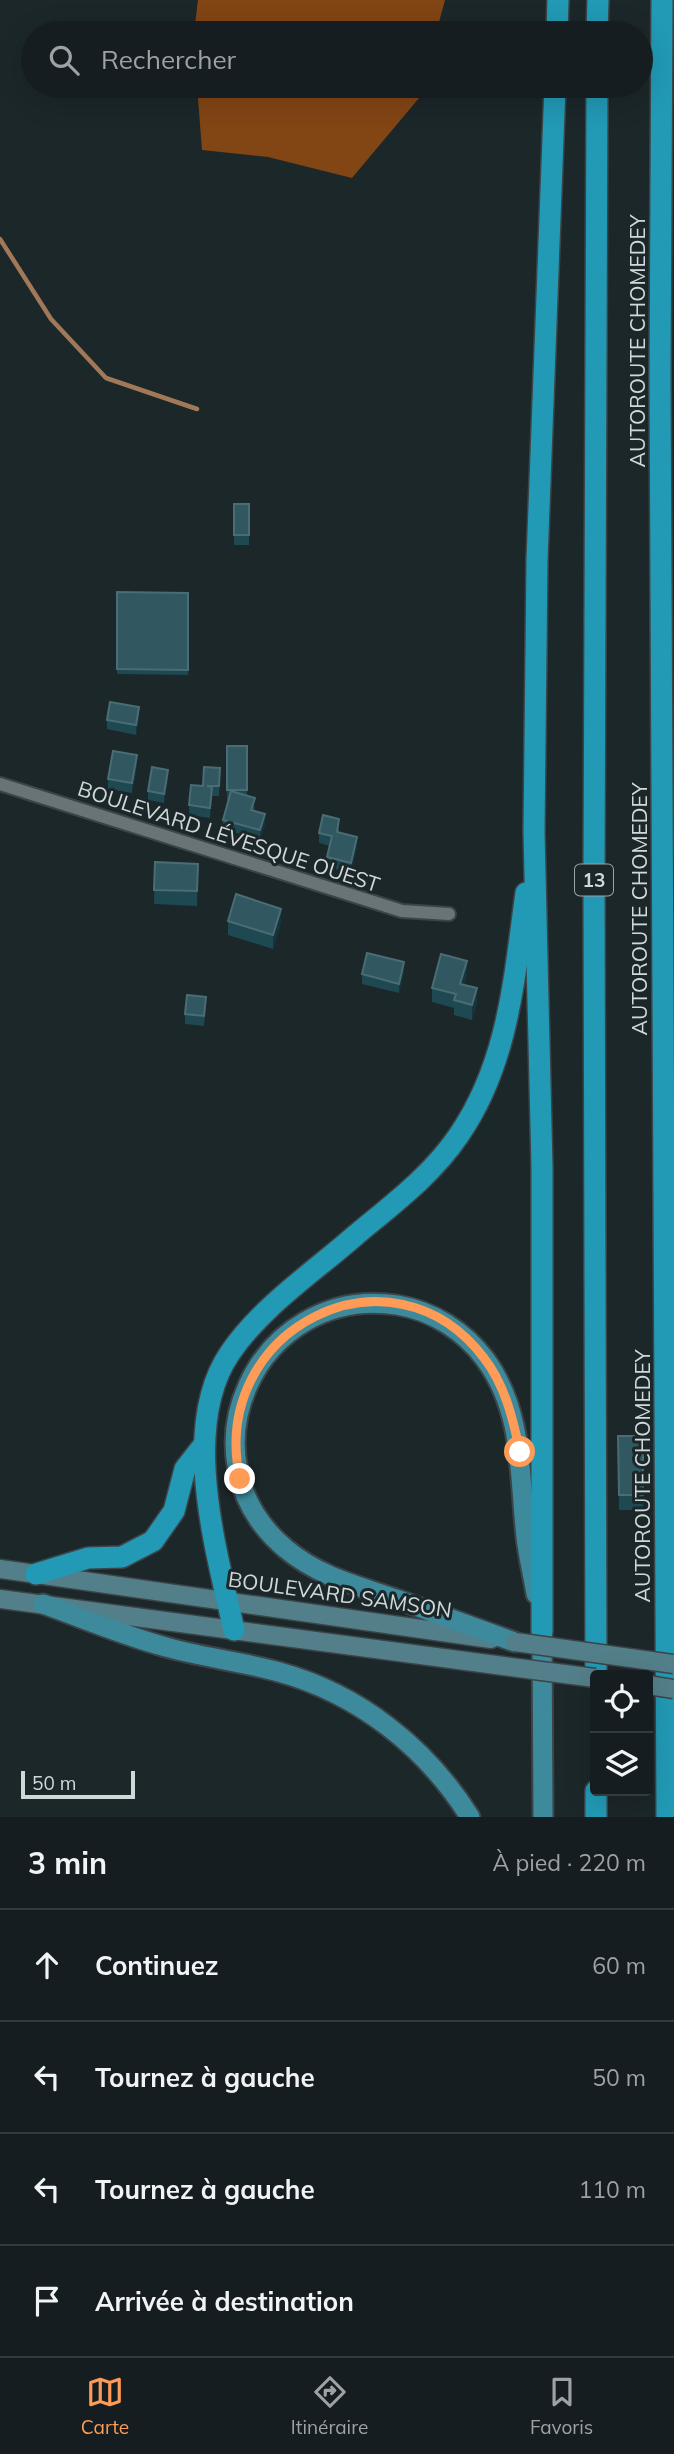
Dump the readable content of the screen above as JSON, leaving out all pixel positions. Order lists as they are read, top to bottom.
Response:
{
  "streets": {
    "highway": ["AUTOROUTE CHOMEDEY", "13"],
    "street": ["BOULEVARD LÉVESQUE OUEST", "BOULEVARD SAMSON"]
  },
  "scale_bar": "50 m",
  "page": {
    "search": "Rechercher",
    "scale": "50 m",
    "heading": ["3 min", "À pied · 220 m"],
    "list": [
      ["Continuez", "60 m"],
      ["Tournez à gauche", "50 m"],
      ["Tournez à gauche", "110 m"],
      "Arrivée à destination"
    ],
    "nav": ["Carte", "Itinéraire", "Favoris"]
  }
}
